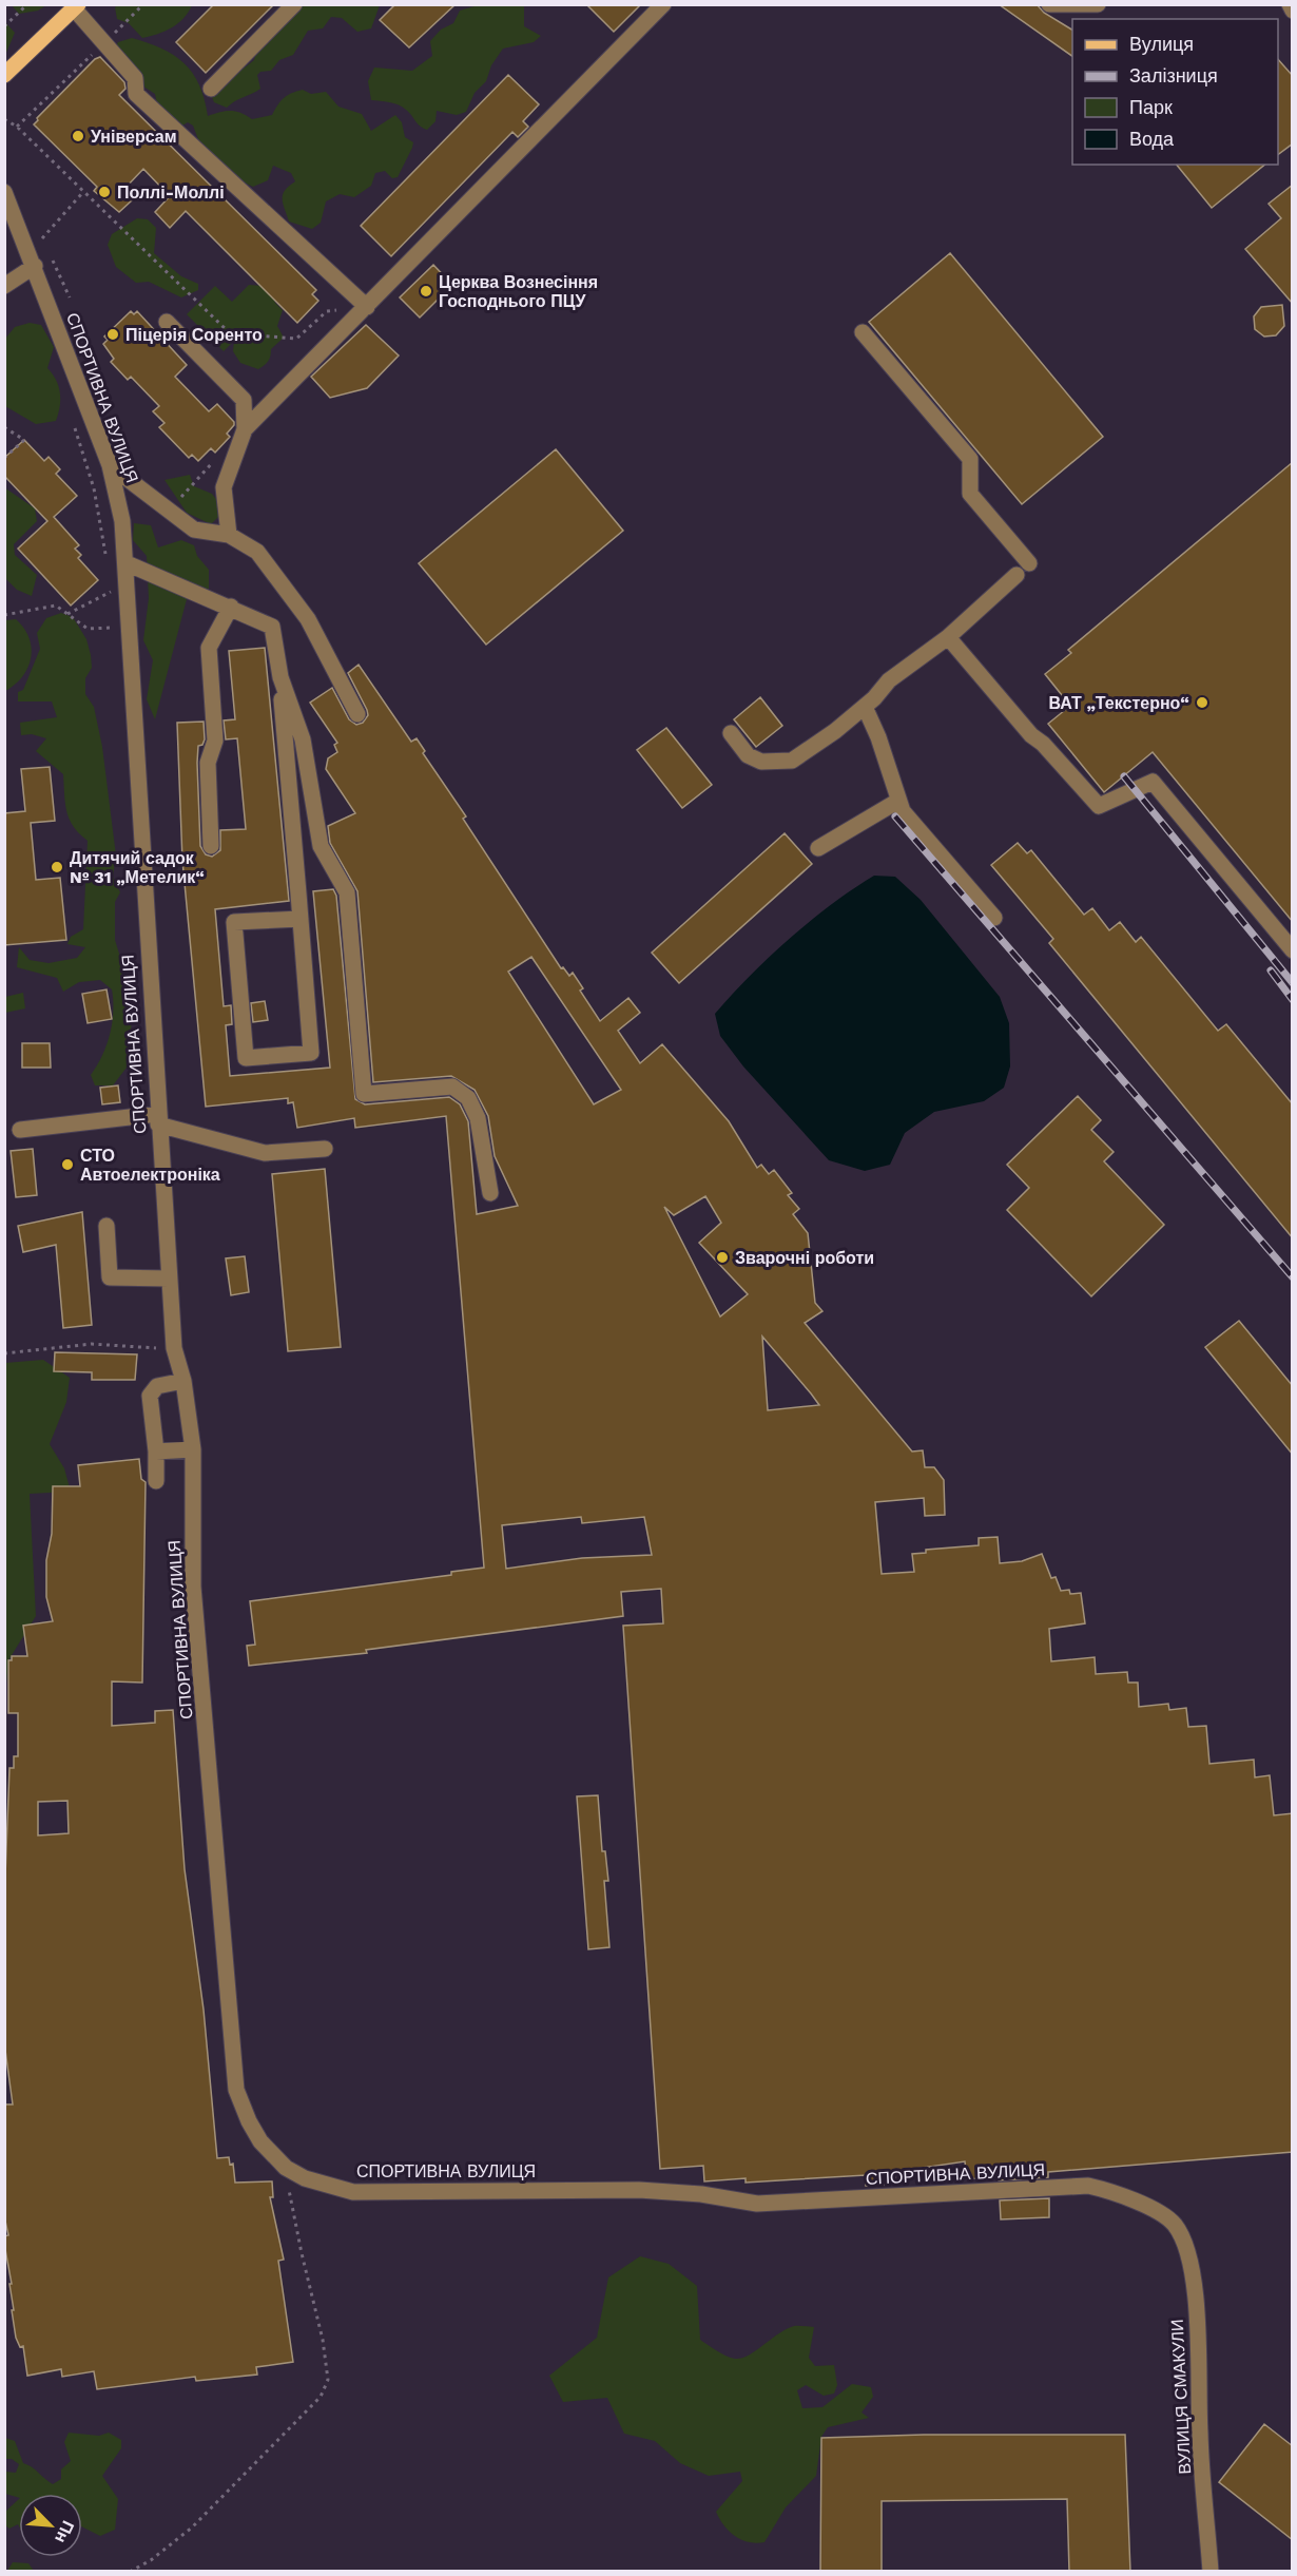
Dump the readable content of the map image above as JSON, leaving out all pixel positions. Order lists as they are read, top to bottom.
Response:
{
  "streets": {
    "street": ["СПОРТИВНА ВУЛИЦЯ", "ВУЛИЦЯ СМАКУЛИ"]
  },
  "crossings": [
    ["СПОРТИВНА ВУЛИЦЯ", "ВУЛИЦЯ СМАКУЛИ"]
  ],
  "places": [
    "Універсам",
    "Поллі-Моллі",
    "Церква Вознесіння Господнього ПЦУ",
    "Піцерія Соренто",
    "ВАТ „Текстерно“",
    "Дитячий садок № 31 „Метелик“",
    "СТО Автоелектроніка",
    "Зварочні роботи"
  ],
  "legend": [
    "Вулиця",
    "Залізниця",
    "Парк",
    "Вода"
  ],
  "north": "bottom right"
}
